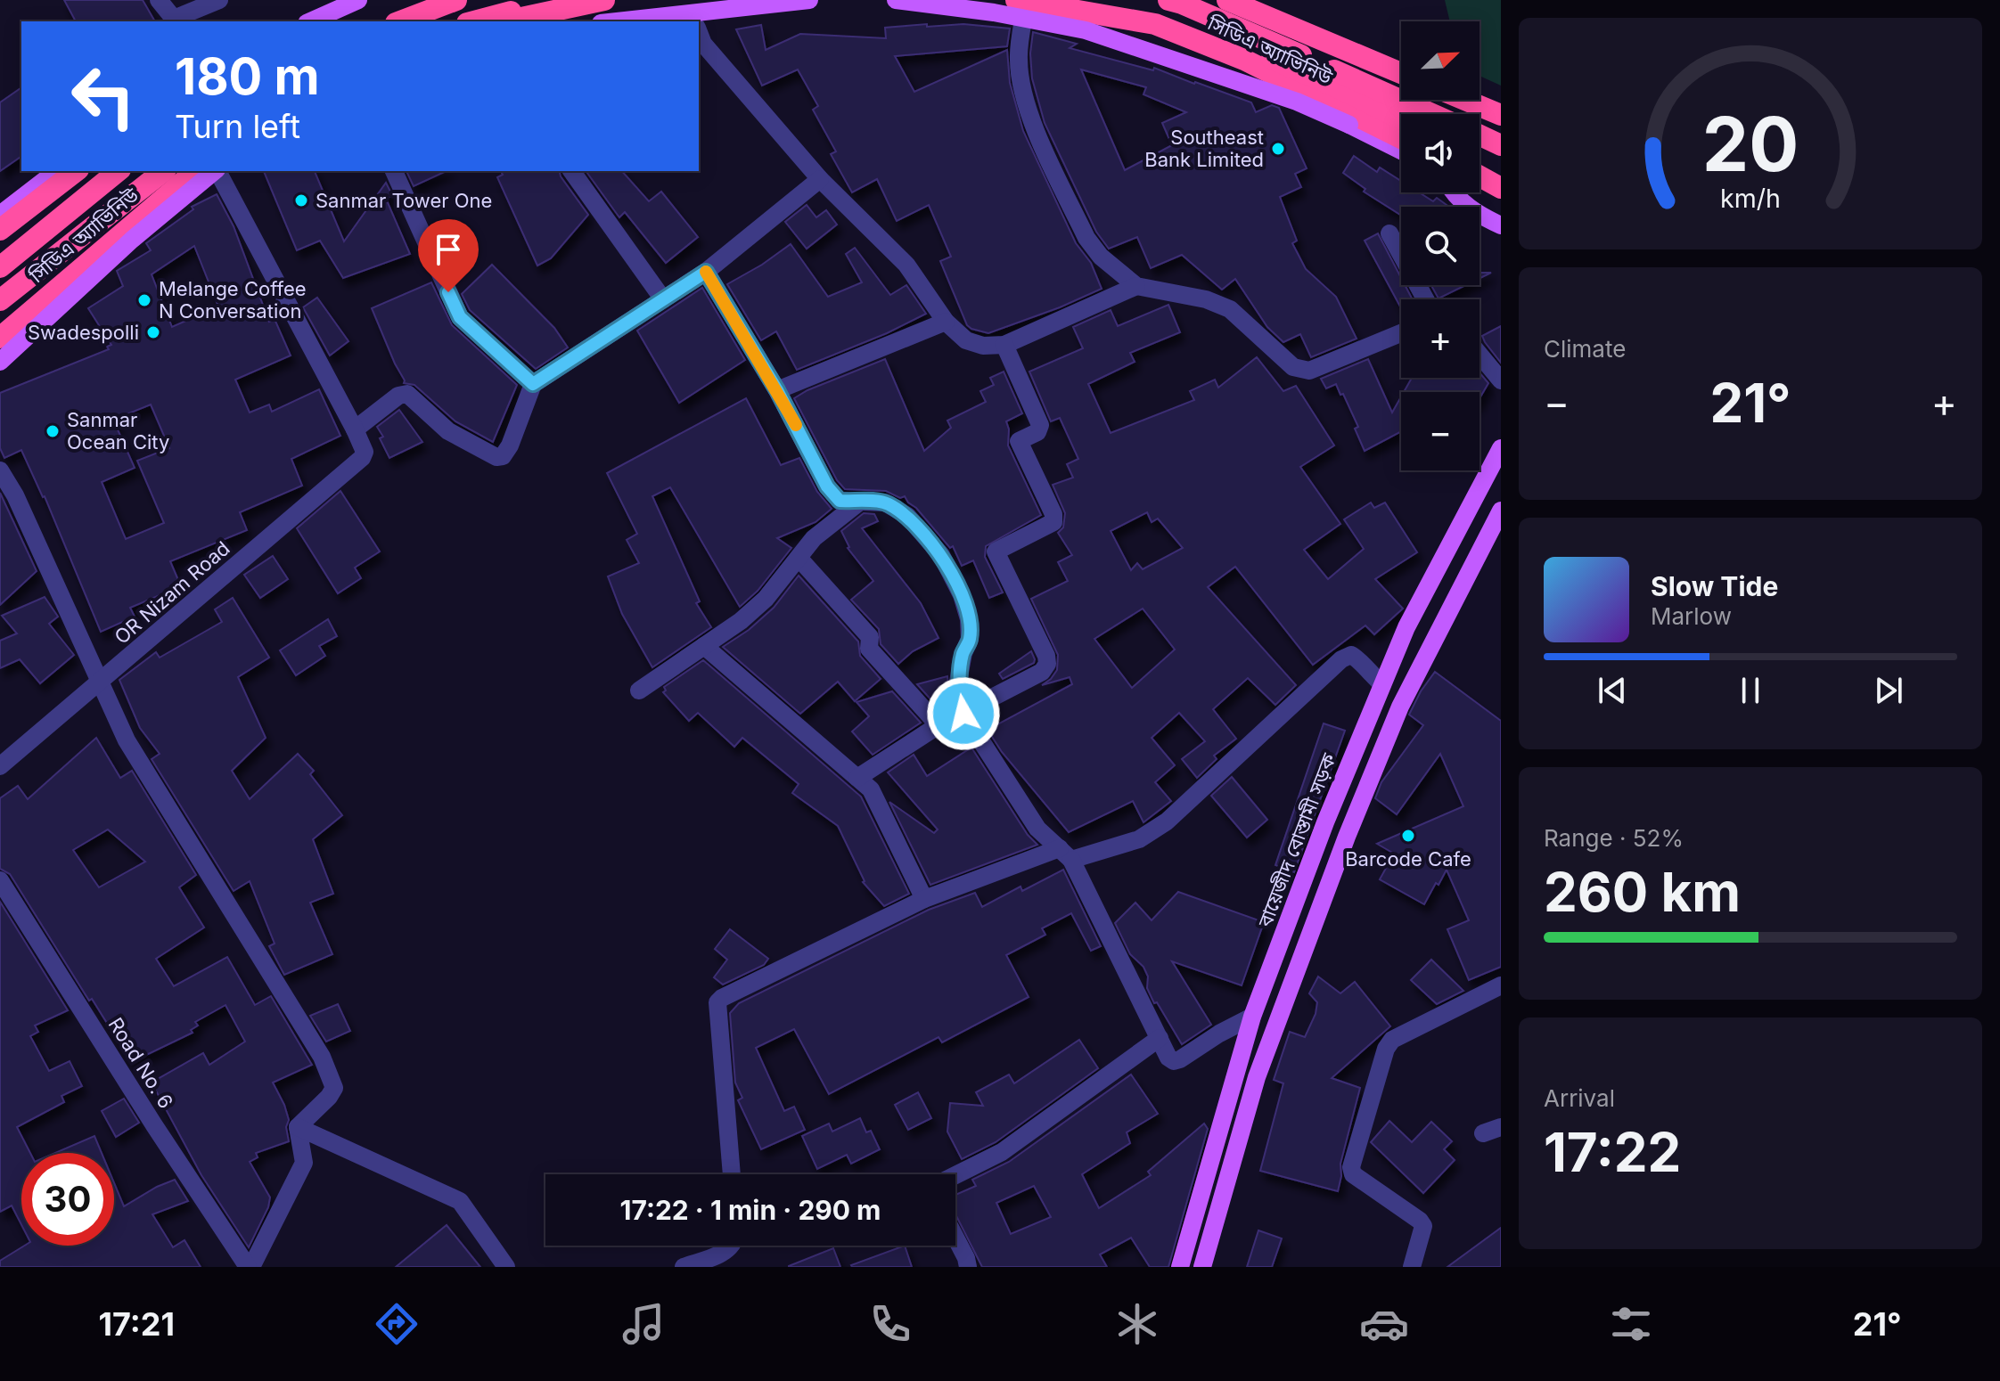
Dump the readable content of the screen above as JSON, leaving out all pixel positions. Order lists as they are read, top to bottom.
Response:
{
  "streets": {
    "highway": ["সিডিএ অ্যাভিনিউ"],
    "main road": ["বায়েজীদ বোস্তামী সড়ক"],
    "street": ["OR Nizam Road", "Road No. 6"]
  },
  "places": [
    "Southeast Bank Limited",
    "Sanmar Tower One",
    "Melange Coffee N Conversation",
    "Swadespolli",
    "Sanmar Ocean City",
    "Barcode Cafe"
  ],
  "north": "top right",
  "page": {
    "map_buttons": ["+", "−"],
    "turn": ["180 m", "Turn left"],
    "tile": [
      "Climate",
      ["Range · 52%", "260 km"],
      ["Arrival", "17:22"]
    ],
    "heat": ["−", "21°", "+"],
    "song": ["Slow Tide", "Marlow"],
    "limit": "30",
    "trip": "17:22 · 1 min · 290 m",
    "tabs": ["17:21", "21°"],
    "gauge": ["20", "km/h"]
  }
}
